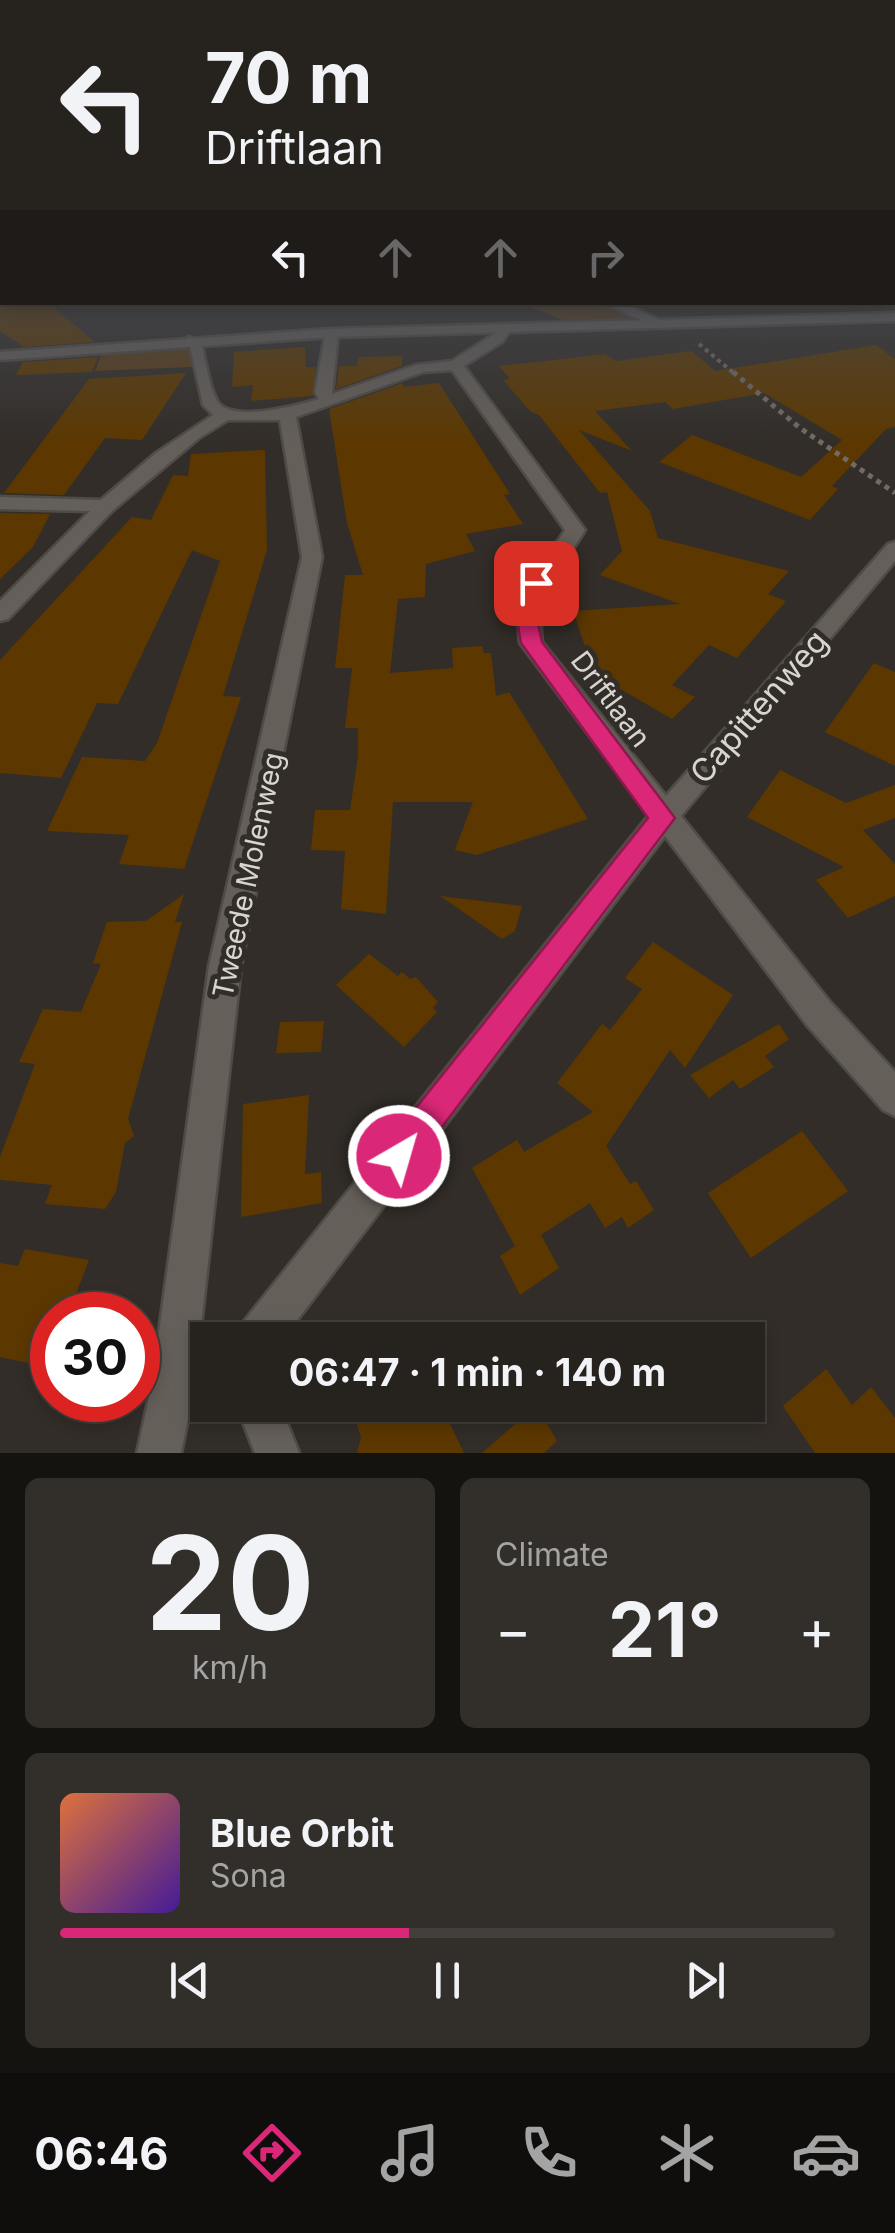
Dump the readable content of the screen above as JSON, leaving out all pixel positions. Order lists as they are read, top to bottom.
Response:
{
  "streets": {
    "street": ["Driftlaan", "Capittenweg", "Tweede Molenweg"]
  },
  "crossings": [
    ["Driftlaan", "Capittenweg"]
  ],
  "page": {
    "turn": ["70 m", "Driftlaan"],
    "limit": "30",
    "trip": "06:47 · 1 min · 140 m",
    "tile": [
      ["20", "km/h"],
      "Climate"
    ],
    "heat": ["−", "21°", "+"],
    "song": ["Blue Orbit", "Sona"],
    "tabs": "06:46"
  }
}
